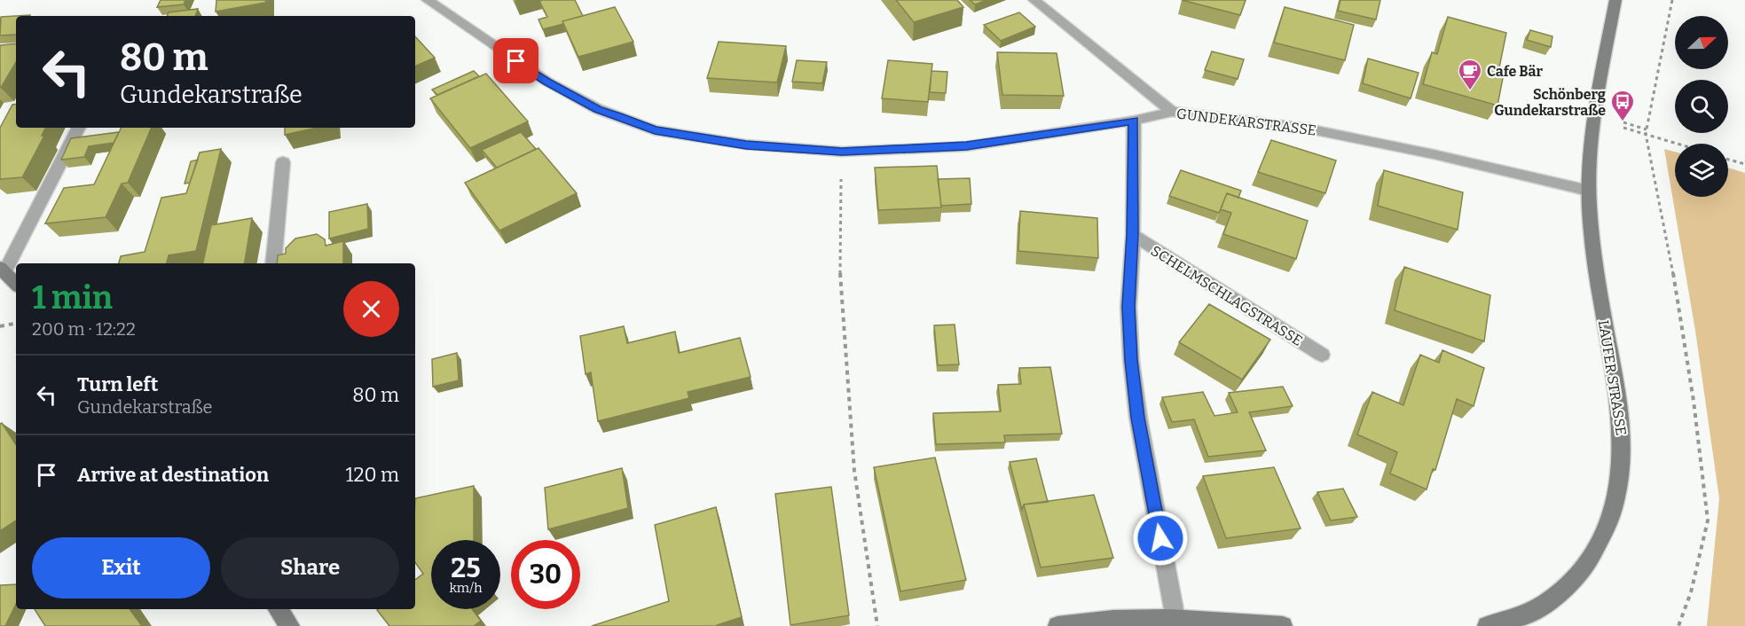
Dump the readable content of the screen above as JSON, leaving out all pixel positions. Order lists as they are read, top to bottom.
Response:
{
  "streets": {
    "street": ["GUNDEKARSTRASSE", "SCHELMSCHLAGSTRASSE", "LAUFER STRASSE"]
  },
  "crossings": [
    ["GUNDEKARSTRASSE", "SCHELMSCHLAGSTRASSE"],
    ["GUNDEKARSTRASSE", "LAUFER STRASSE"]
  ],
  "places": {
    "cafe": ["Cafe Bär"],
    "bus stop": ["Schönberg Gundekarstraße"]
  },
  "north": "right",
  "page": {
    "turn": ["80 m", "Gundekarstraße"],
    "heading": ["1 min", "200 m · 12:22"],
    "list": [
      {
        "name": "Turn left",
        "note": "Gundekarstraße",
        "value": "80 m"
      },
      {
        "name": "Arrive at destination",
        "value": "120 m"
      }
    ],
    "buttons": ["Exit", "Share"],
    "speed": "25 km/h",
    "limit": "30"
  }
}
